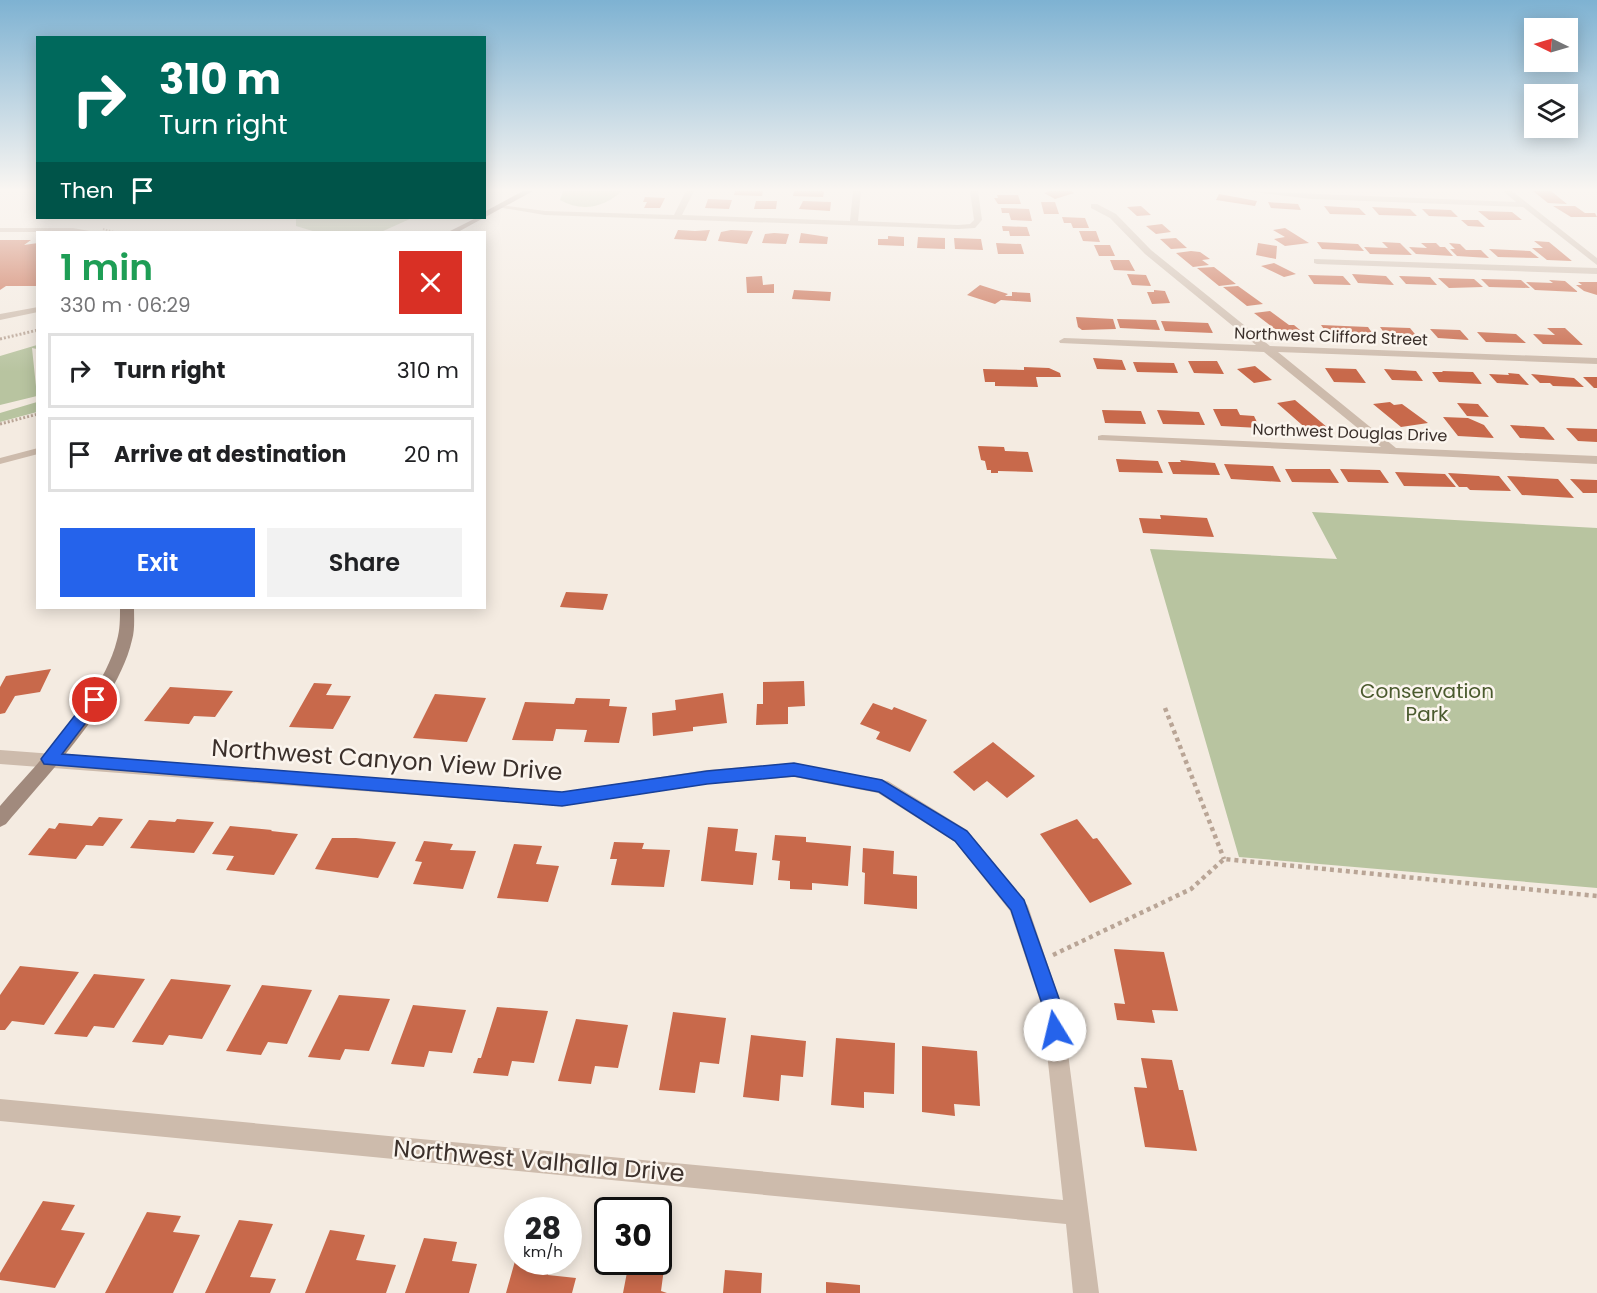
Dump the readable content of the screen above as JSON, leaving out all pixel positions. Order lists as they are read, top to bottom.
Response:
{
  "streets": {
    "street": [
      "Northwest Clifford Street",
      "Northwest Douglas Drive",
      "Northwest Canyon View Drive",
      "Northwest Valhalla Drive"
    ]
  },
  "crossings": [
    ["Northwest Canyon View Drive", "Northwest Valhalla Drive"]
  ],
  "parks": ["Conservation Park"],
  "north": "left",
  "page": {
    "turn": ["310 m", "Turn right"],
    "then": "Then",
    "heading": ["1 min", "330 m · 06:29"],
    "list": [
      {
        "name": "Turn right",
        "value": "310 m"
      },
      {
        "name": "Arrive at destination",
        "value": "20 m"
      }
    ],
    "buttons": ["Exit", "Share"],
    "speed": "28 km/h",
    "limit": "30"
  }
}
